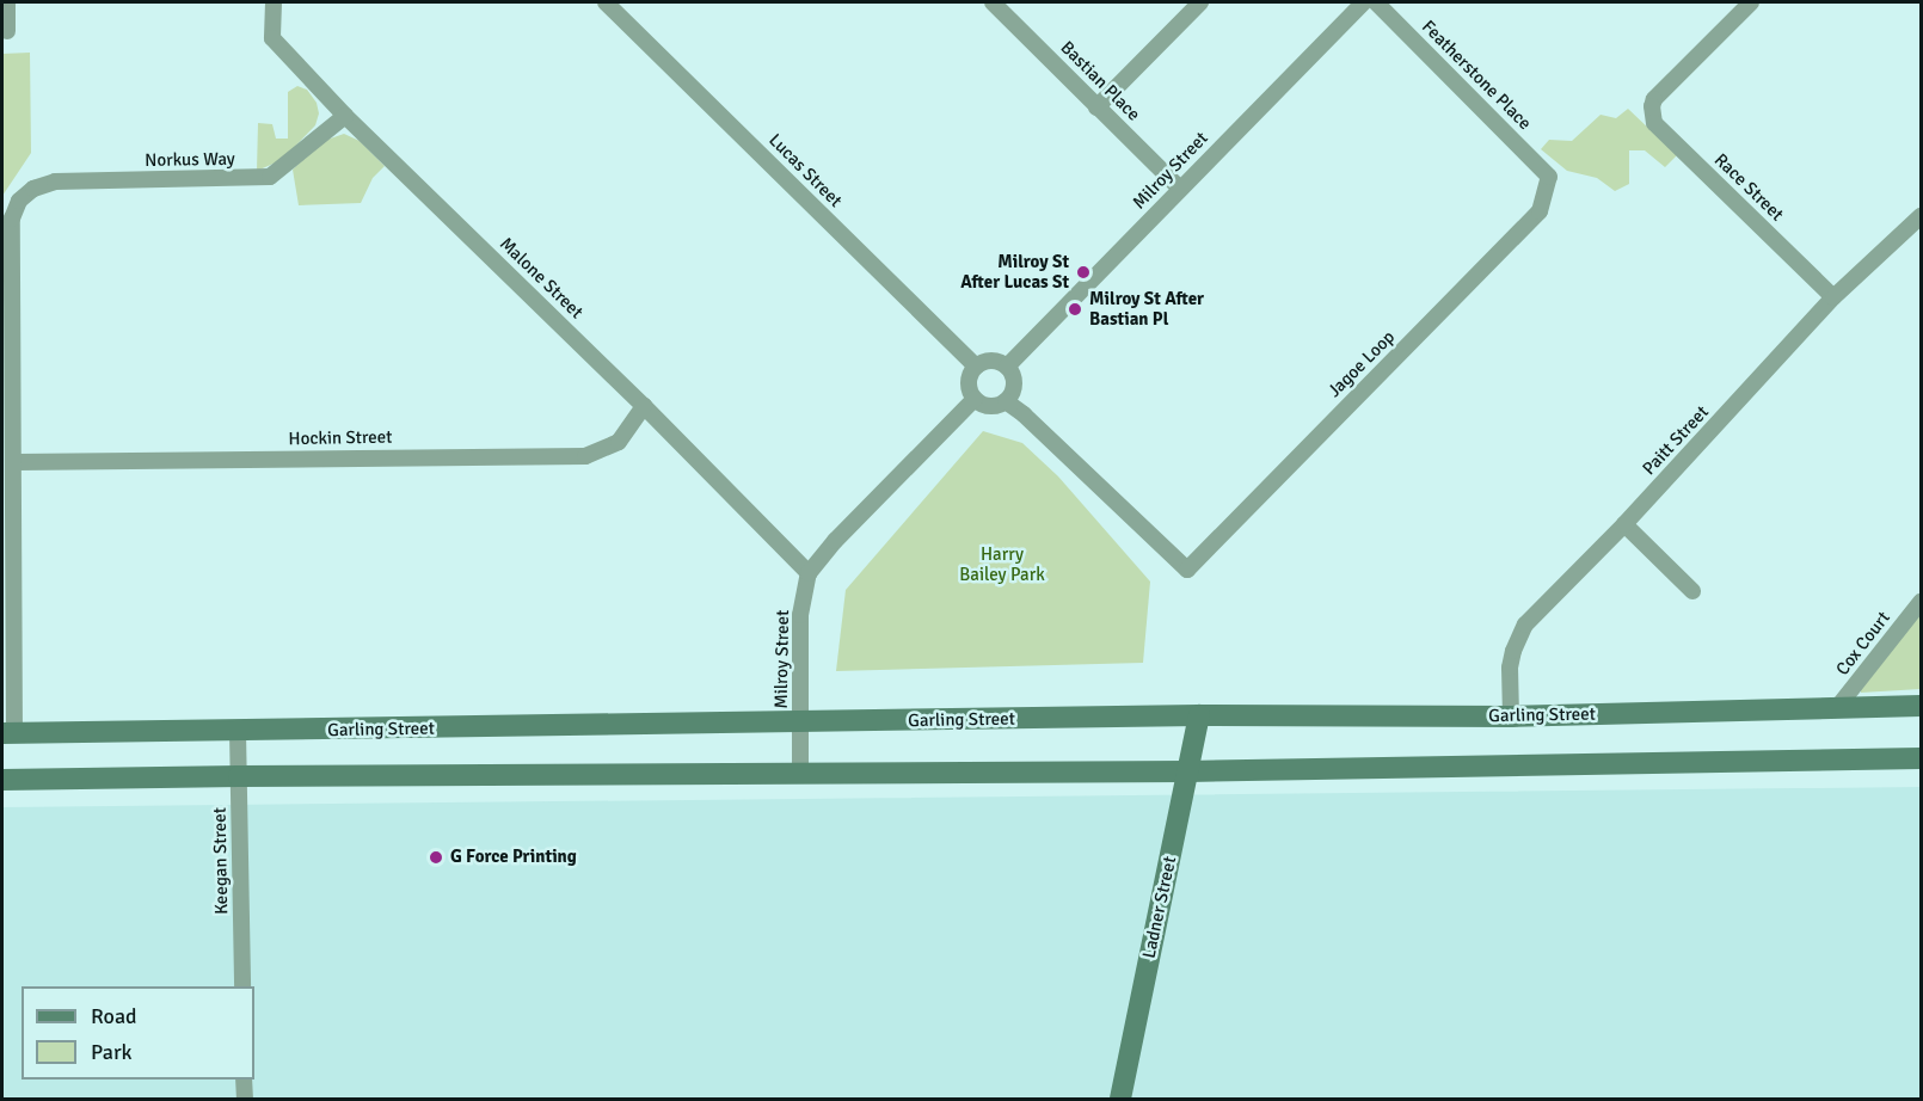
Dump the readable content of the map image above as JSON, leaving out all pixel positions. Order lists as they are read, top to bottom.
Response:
{
  "streets": {
    "street": [
      "Featherstone Place",
      "Bastian Place",
      "Norkus Way",
      "Lucas Street",
      "Milroy Street",
      "Race Street",
      "Malone Street",
      "Jagoe Loop",
      "Hockin Street",
      "Paitt Street",
      "Cox Court",
      "Garling Street",
      "Keegan Street",
      "Ladner Street"
    ]
  },
  "crossings": [
    ["Featherstone Place", "Jagoe Loop"],
    ["Bastian Place", "Milroy Street"],
    ["Norkus Way", "Malone Street"],
    ["Norkus Way", "Hockin Street"],
    ["Lucas Street", "Milroy Street"],
    ["Lucas Street", "Jagoe Loop"],
    ["Milroy Street", "Malone Street"],
    ["Milroy Street", "Jagoe Loop"],
    ["Milroy Street", "Garling Street"],
    ["Race Street", "Paitt Street"],
    ["Malone Street", "Hockin Street"],
    ["Paitt Street", "Garling Street"],
    ["Cox Court", "Garling Street"],
    ["Garling Street", "Keegan Street"],
    ["Garling Street", "Ladner Street"]
  ],
  "parks": ["Harry Bailey Park"],
  "places": ["Milroy St After Lucas St", "Milroy St After Bastian Pl", "G Force Printing"],
  "legend": ["Road", "Park"]
}
